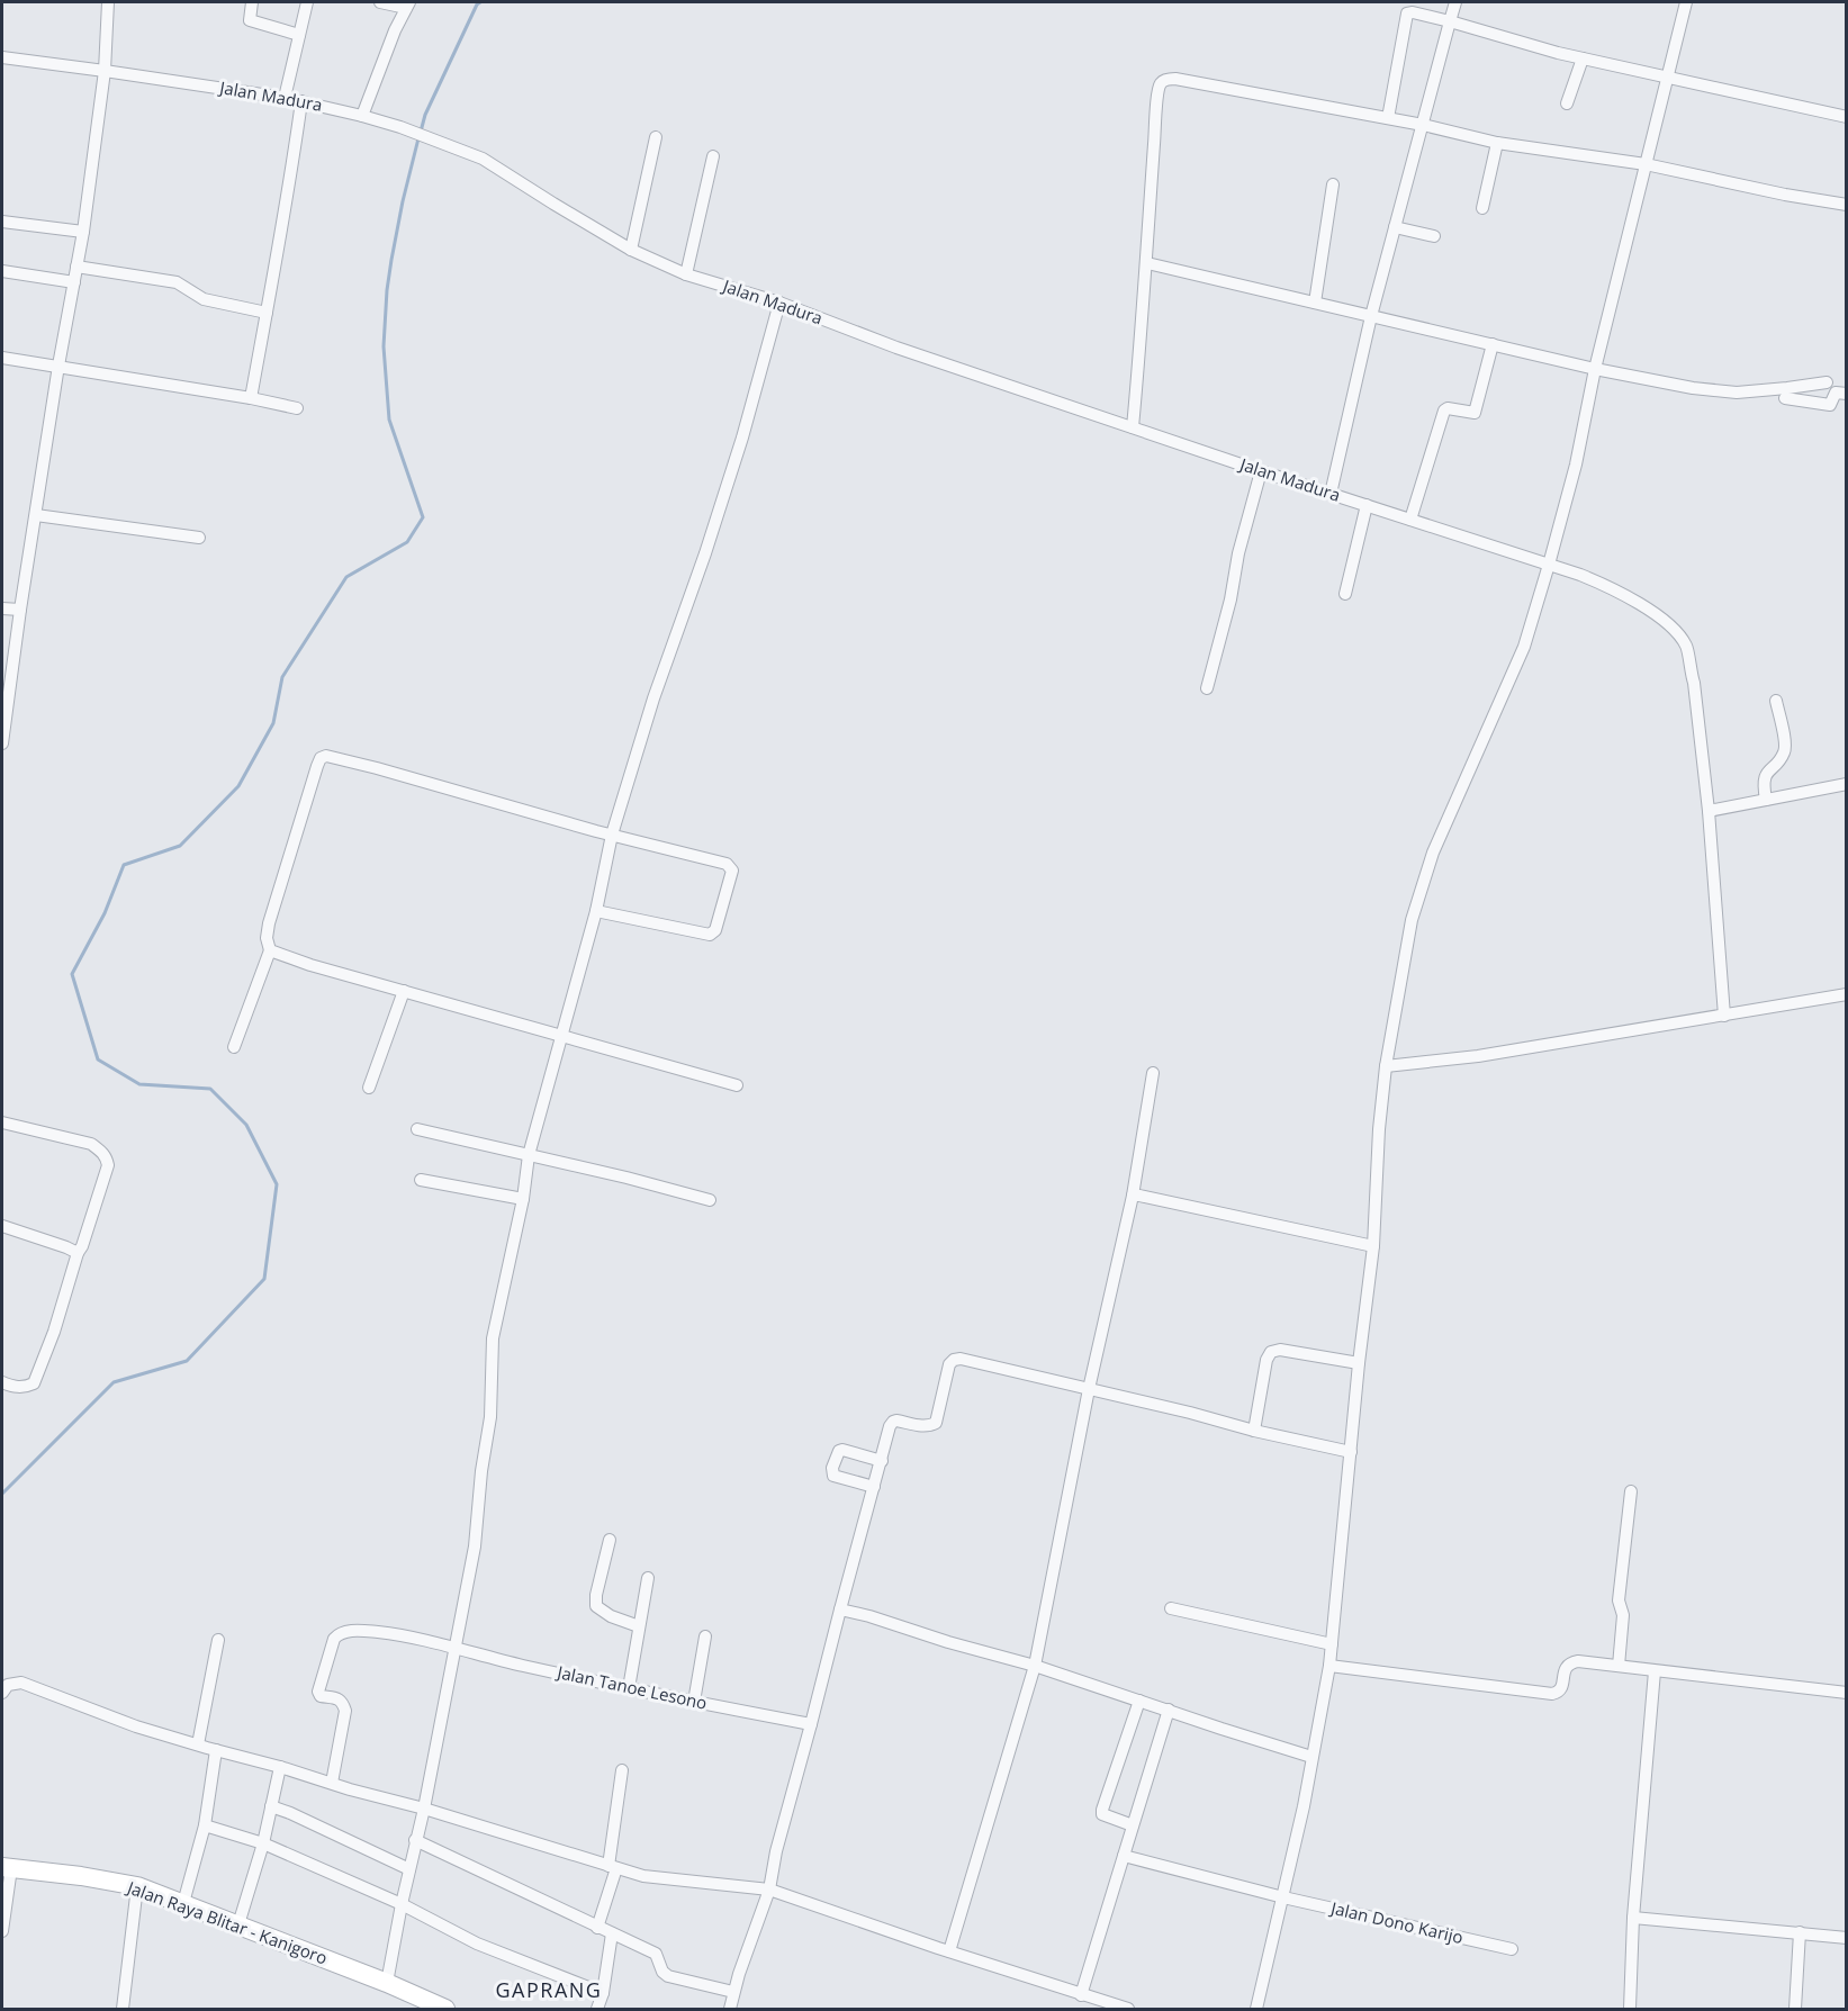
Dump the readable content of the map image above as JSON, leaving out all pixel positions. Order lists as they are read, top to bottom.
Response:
{
  "streets": {
    "main road": ["Jalan Raya Blitar - Kanigoro"],
    "street": ["Jalan Madura", "Jalan Tanoe Lesono", "Jalan Dono Karijo"]
  },
  "districts": ["GAPRANG"]
}
